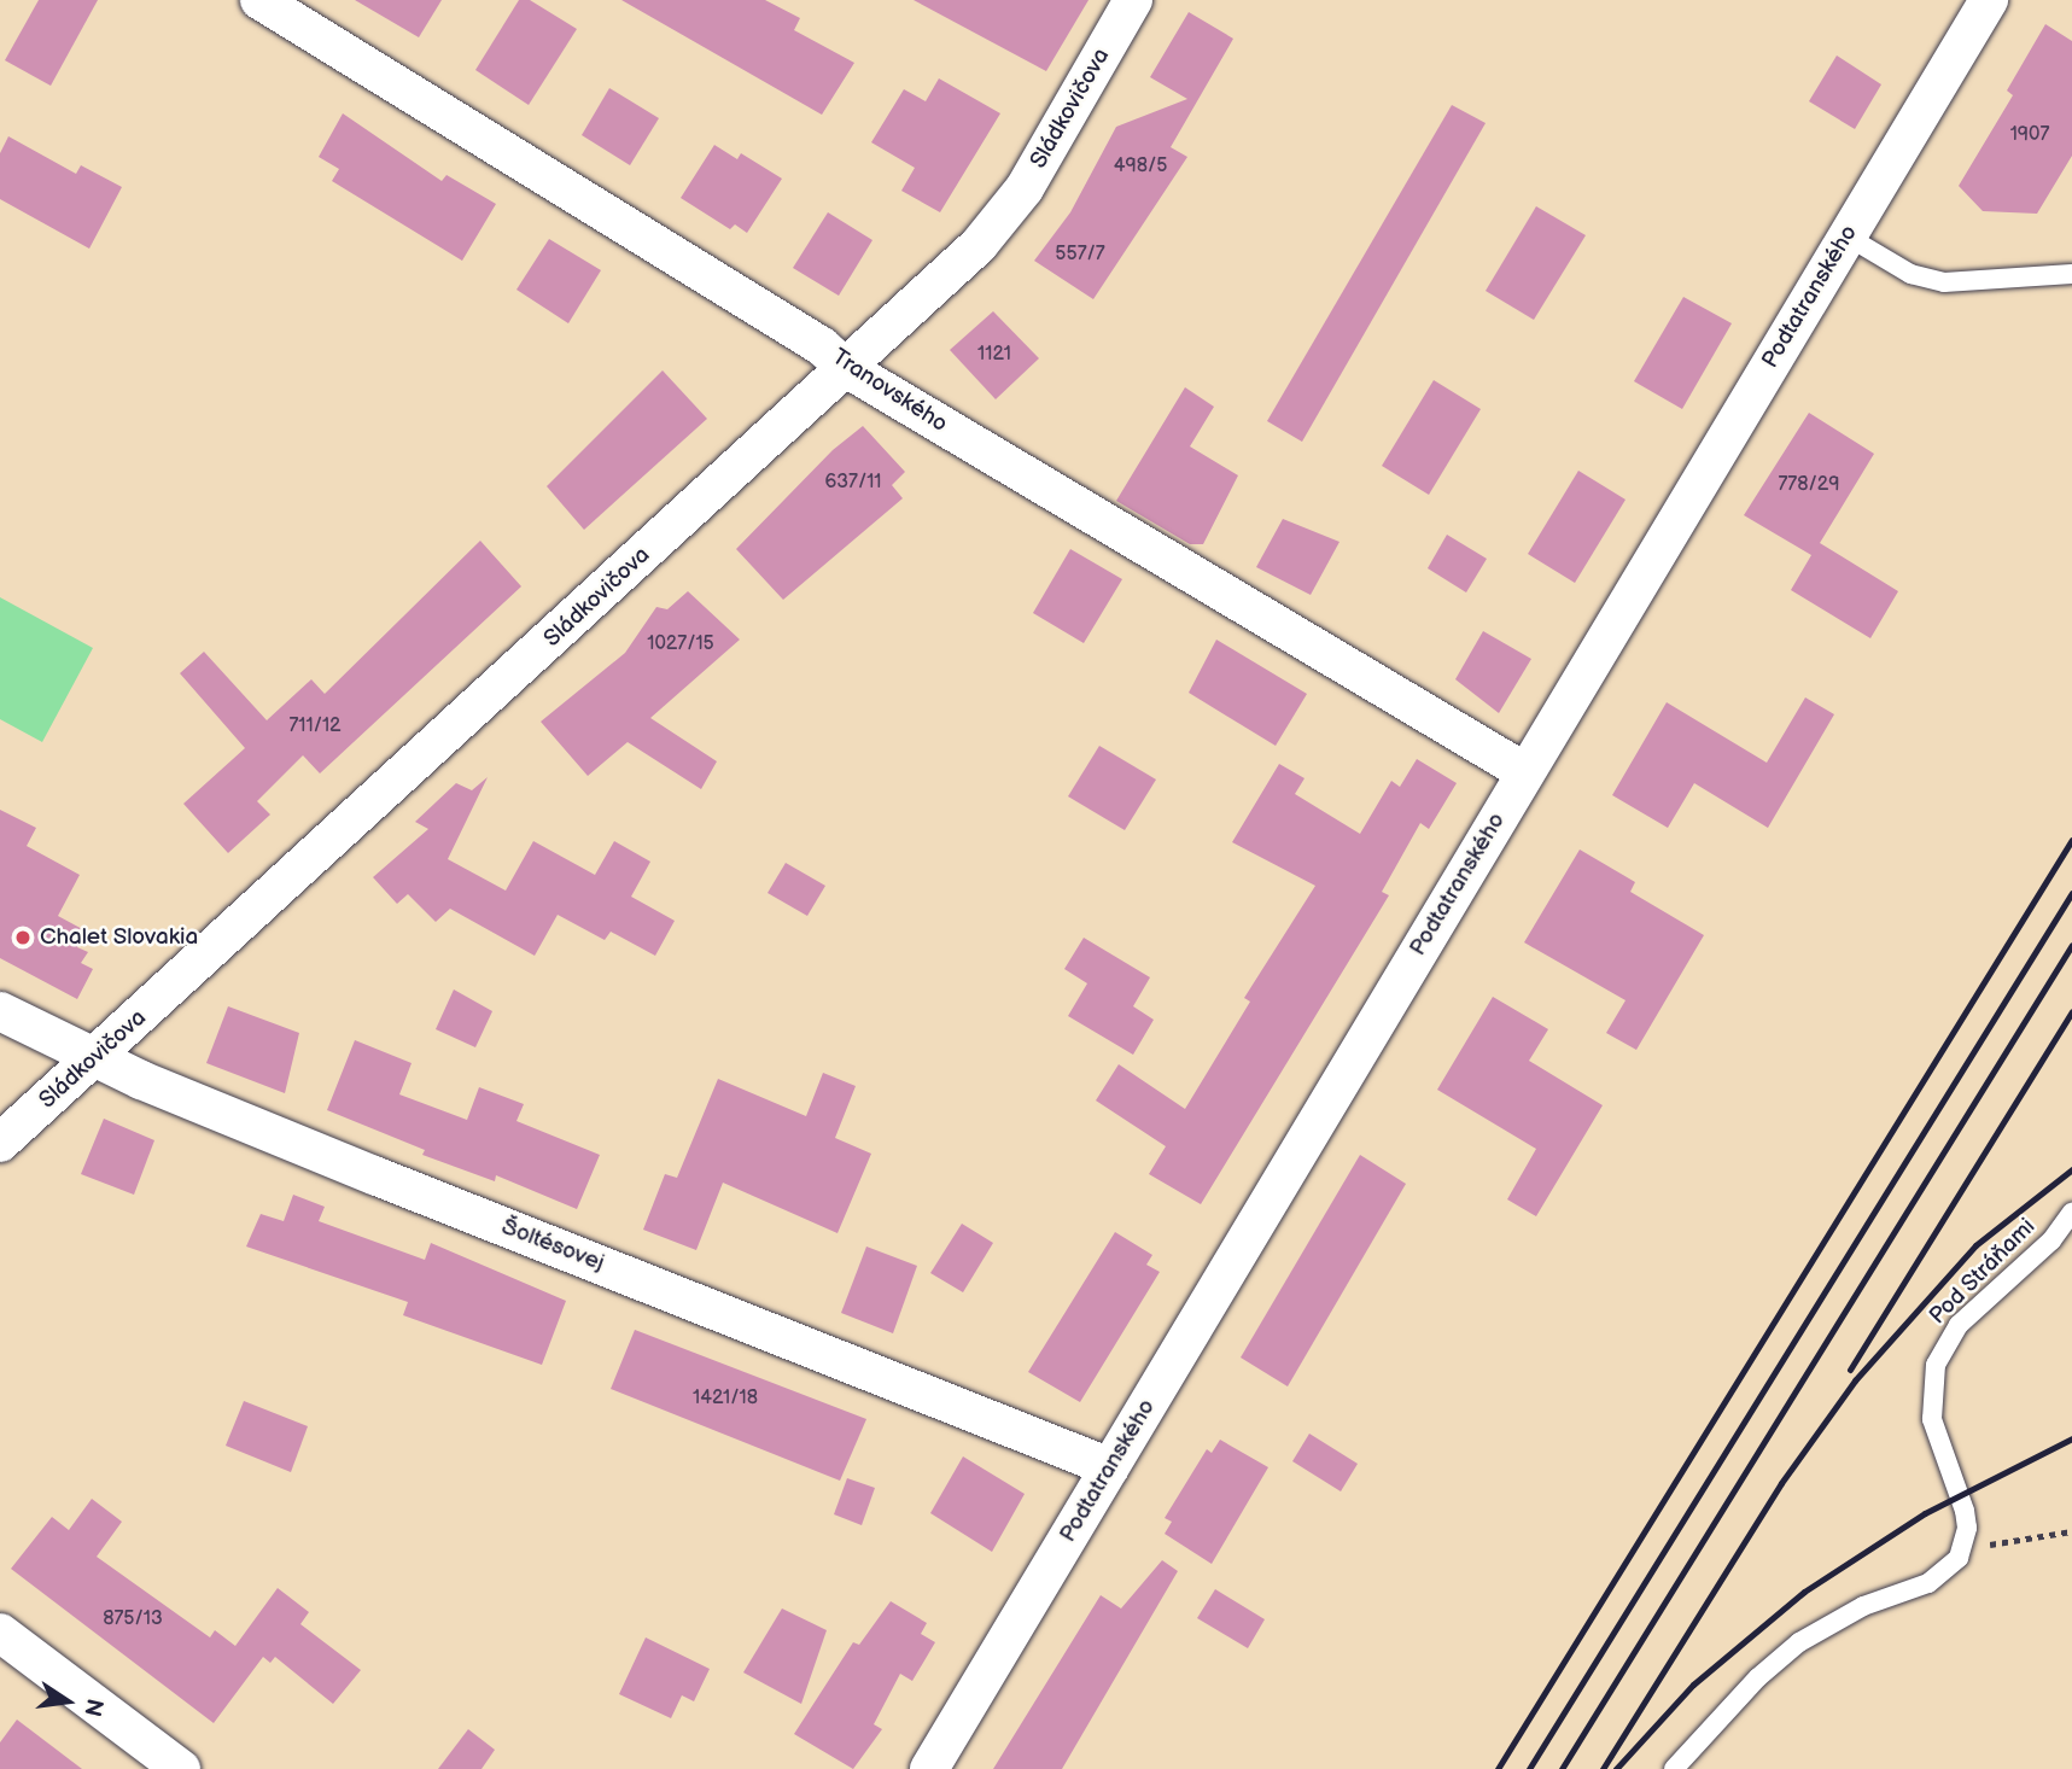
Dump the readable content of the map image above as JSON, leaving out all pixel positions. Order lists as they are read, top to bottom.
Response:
{
  "streets": {
    "street": [
      "Sládkovičova",
      "Podtatranského",
      "Tranovského",
      "Šoltésovej"
    ],
    "lane": ["Pod Stráňami"]
  },
  "crossings": [
    ["Sládkovičova", "Tranovského"],
    ["Sládkovičova", "Šoltésovej"],
    ["Podtatranského", "Tranovského"],
    ["Podtatranského", "Šoltésovej"]
  ],
  "places": ["Chalet Slovakia"],
  "house_numbers": [
    "1907",
    "498/5",
    "557/7",
    "1121",
    "637/11",
    "778/29",
    "1027/15",
    "711/12",
    "1421/18",
    "875/13"
  ],
  "north": "right"
}
